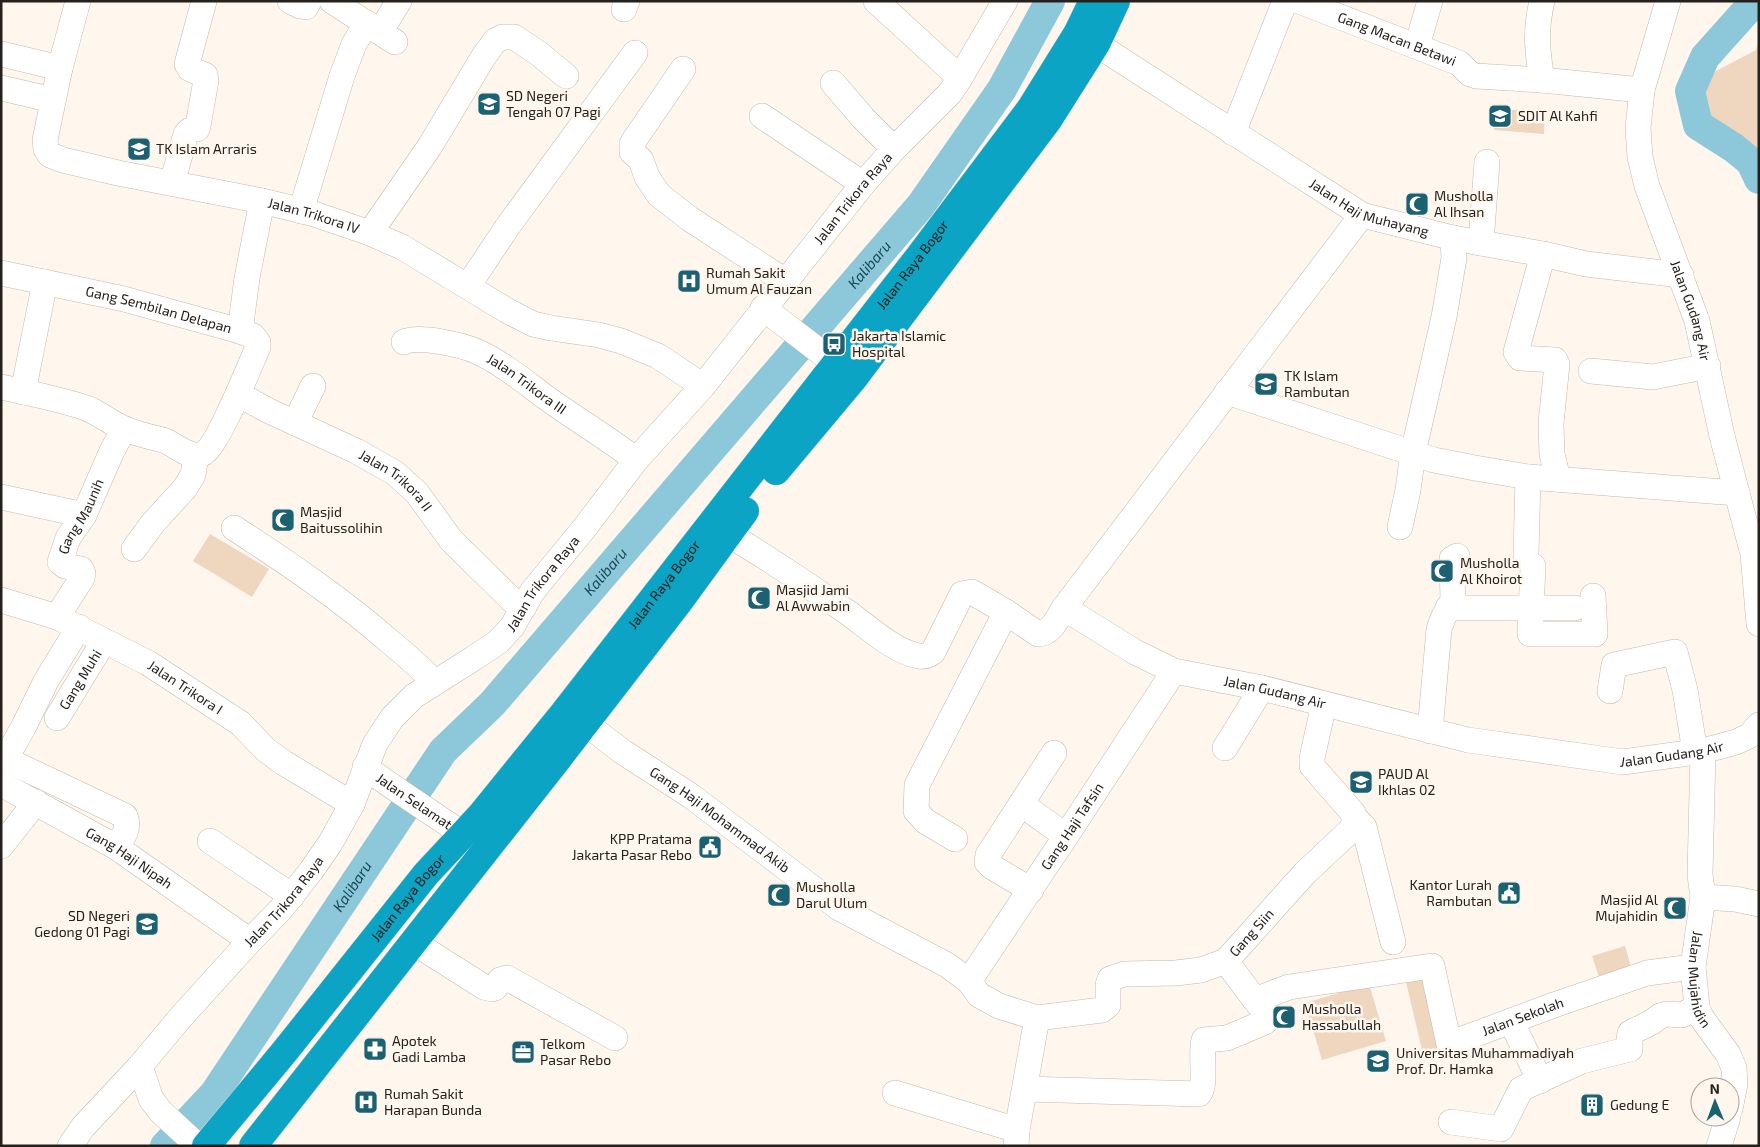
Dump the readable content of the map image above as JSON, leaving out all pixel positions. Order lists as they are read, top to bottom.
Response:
{
  "streets": {
    "highway": ["Jalan Raya Bogor"],
    "street": [
      "Gang Macan Betawi",
      "Jalan Trikora Raya",
      "Jalan Haji Muhayang",
      "Jalan Trikora IV",
      "Gang Sembilan Delapan",
      "Jalan Gudang Air",
      "Jalan Trikora III",
      "Jalan Trikora II",
      "Gang Maunih",
      "Gang Muhi",
      "Jalan Trikora I",
      "Jalan Selamat",
      "Gang Haji Mohammad Akib",
      "Gang Haji Tafsin",
      "Gang Haji Nipah",
      "Gang Siin",
      "Jalan Mujahidin",
      "Jalan Sekolah"
    ]
  },
  "crossings": [
    ["Gang Macan Betawi", "Jalan Gudang Air"],
    ["Jalan Trikora Raya", "Jalan Trikora IV"],
    ["Jalan Trikora Raya", "Jalan Trikora III"],
    ["Jalan Trikora Raya", "Jalan Trikora II"],
    ["Jalan Trikora Raya", "Jalan Trikora I"],
    ["Jalan Trikora Raya", "Jalan Selamat"],
    ["Jalan Trikora Raya", "Gang Haji Nipah"],
    ["Jalan Haji Muhayang", "Jalan Raya Bogor"],
    ["Jalan Haji Muhayang", "Jalan Gudang Air"],
    ["Jalan Raya Bogor", "Jalan Selamat"],
    ["Jalan Raya Bogor", "Gang Haji Mohammad Akib"],
    ["Gang Sembilan Delapan", "Jalan Trikora II"],
    ["Jalan Gudang Air", "Gang Haji Tafsin"],
    ["Jalan Gudang Air", "Jalan Mujahidin"],
    ["Gang Maunih", "Jalan Trikora I"],
    ["Gang Muhi", "Jalan Trikora I"],
    ["Gang Haji Mohammad Akib", "Gang Haji Tafsin"],
    ["Gang Haji Mohammad Akib", "Gang Siin"],
    ["Jalan Mujahidin", "Jalan Sekolah"]
  ],
  "water": ["Kalibaru"],
  "places": {
    "school or university": [
      "SD Negeri Tengah 07 Pagi",
      "SDIT Al Kahfi",
      "TK Islam Arraris",
      "TK Islam Rambutan",
      "PAUD Al Ikhlas 02",
      "SD Negeri Gedong 01 Pagi",
      "Universitas Muhammadiyah Prof. Dr. Hamka"
    ],
    "mosque": [
      "Musholla Al Ihsan",
      "Masjid Baitussolihin",
      "Musholla Al Khoirot",
      "Masjid Jami Al Awwabin",
      "Musholla Darul Ulum",
      "Masjid Al Mujahidin",
      "Musholla Hassabullah"
    ],
    "hospital": ["Rumah Sakit Umum Al Fauzan", "Rumah Sakit Harapan Bunda"],
    "bus stop": ["Jakarta Islamic Hospital"],
    "public building": ["KPP Pratama Jakarta Pasar Rebo", "Kantor Lurah Rambutan"],
    "pharmacy": ["Apotek Gadi Lamba"],
    "office": ["Telkom Pasar Rebo"],
    "building": ["Gedung E"]
  },
  "north": "top"
}
